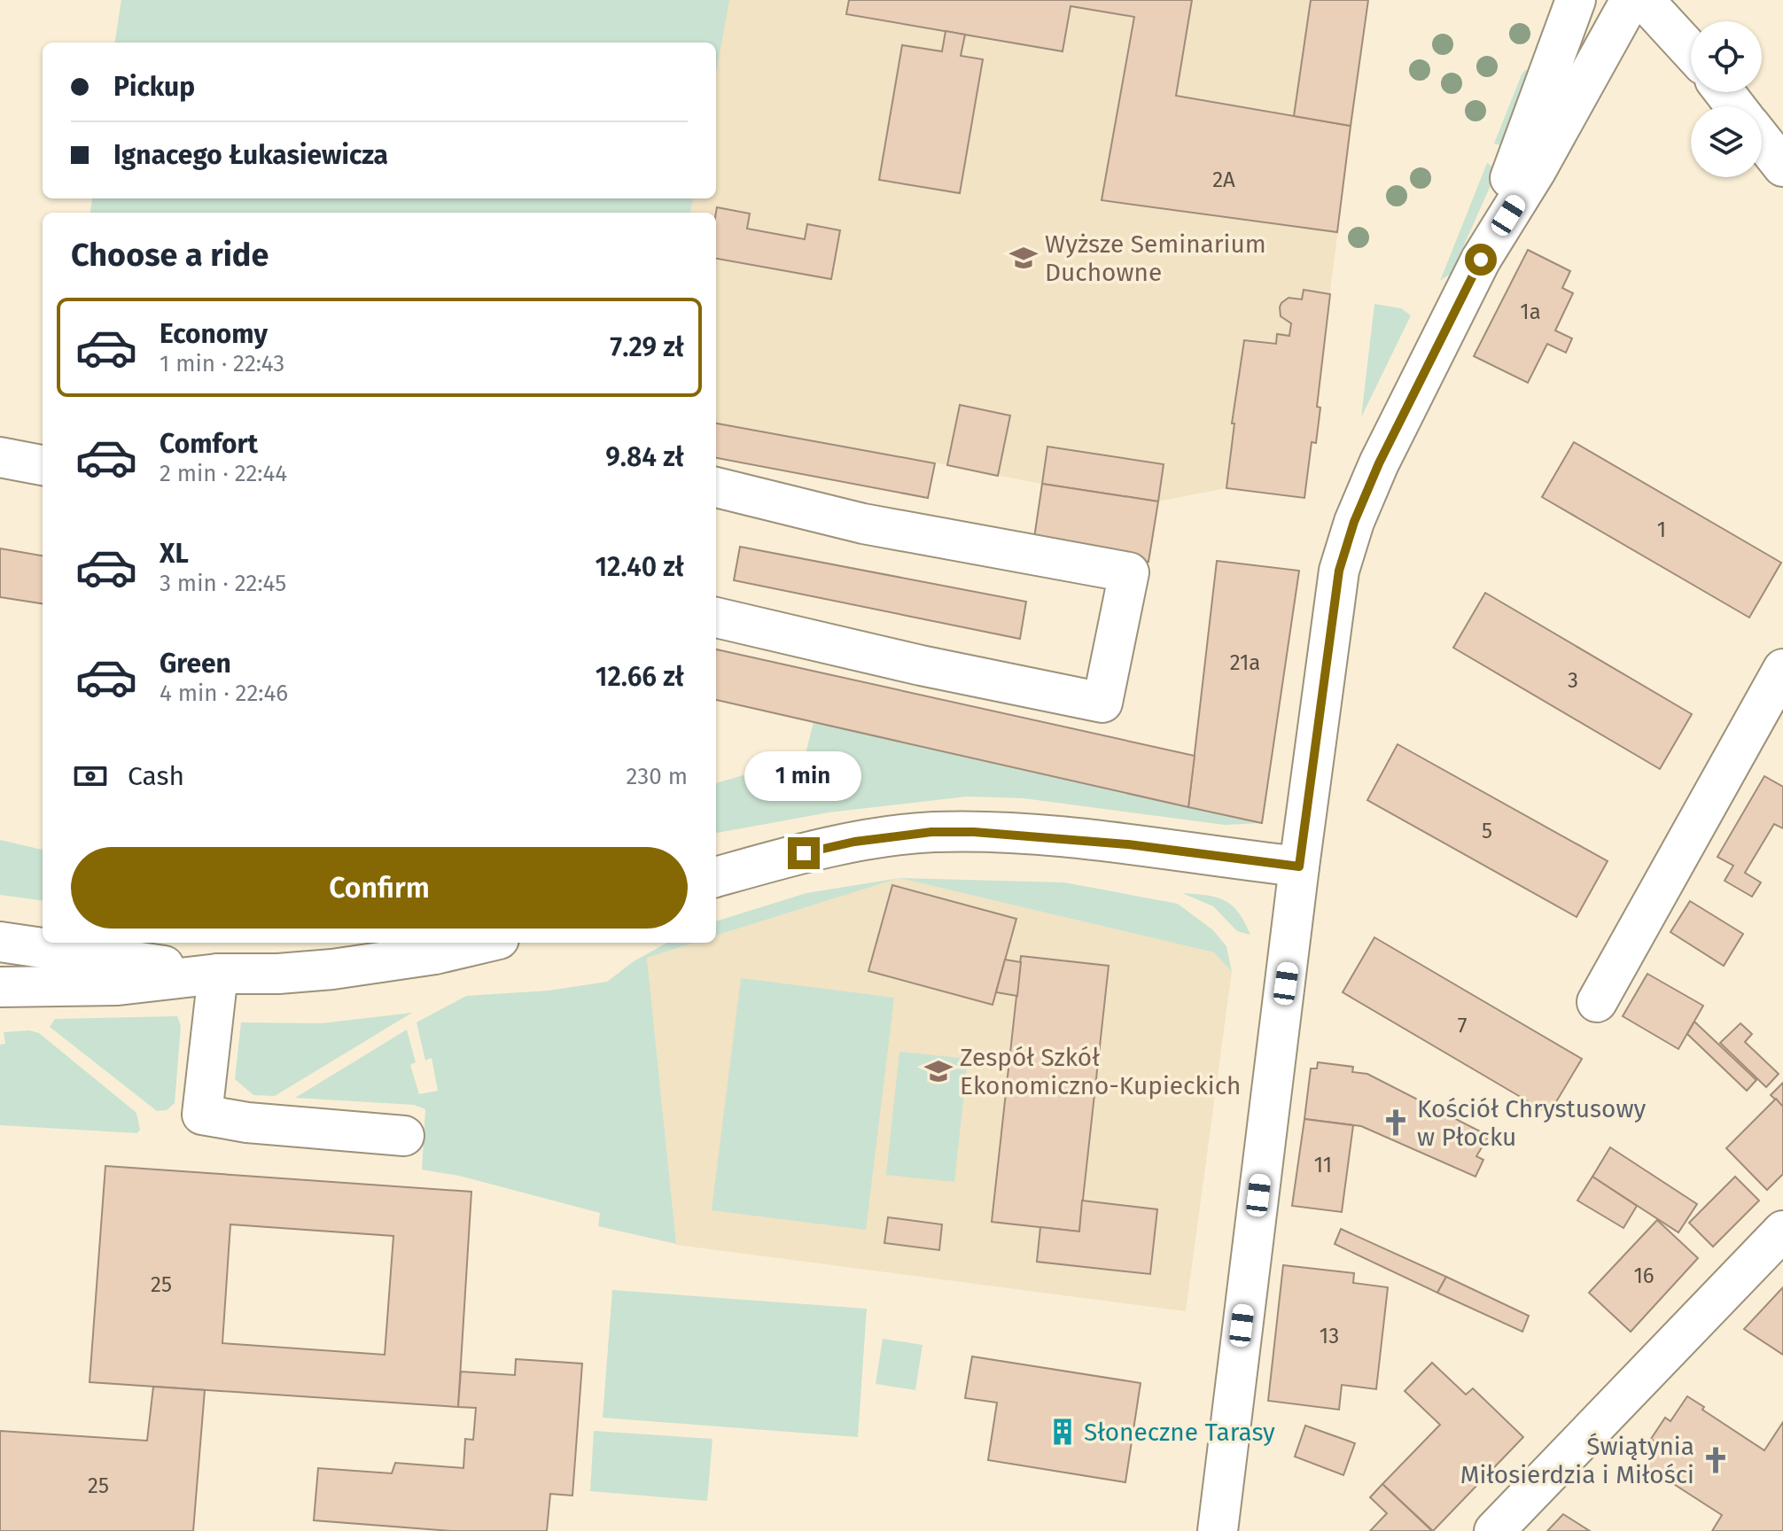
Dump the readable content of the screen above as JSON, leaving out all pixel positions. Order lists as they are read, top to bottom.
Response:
{
  "places": {
    "school or university": ["Wyższe Seminarium Duchowne", "Zespół Szkół Ekonomiczno-Kupieckich"],
    "church": ["Kościół Chrystusowy w Płocku", "Świątynia Miłosierdzia i Miłości"],
    "building": ["Słoneczne Tarasy"]
  },
  "house_numbers": [
    "2A",
    "1a",
    "1",
    "21a",
    "3",
    "5",
    "7",
    "11",
    "16",
    "25",
    "13",
    "25"
  ],
  "page": {
    "banner": ["Pickup", "Ignacego Łukasiewicza"],
    "heading": "Choose a ride",
    "list": [
      {
        "name": "Economy",
        "note": "1 min · 22:43",
        "value": "7.29 zł"
      },
      {
        "name": "Comfort",
        "note": "2 min · 22:44",
        "value": "9.84 zł"
      },
      {
        "name": "XL",
        "note": "3 min · 22:45",
        "value": "12.40 zł"
      },
      {
        "name": "Green",
        "note": "4 min · 22:46",
        "value": "12.66 zł"
      }
    ],
    "pay": ["Cash", "230 m"],
    "bubble": "1 min",
    "buttons": "Confirm"
  }
}
